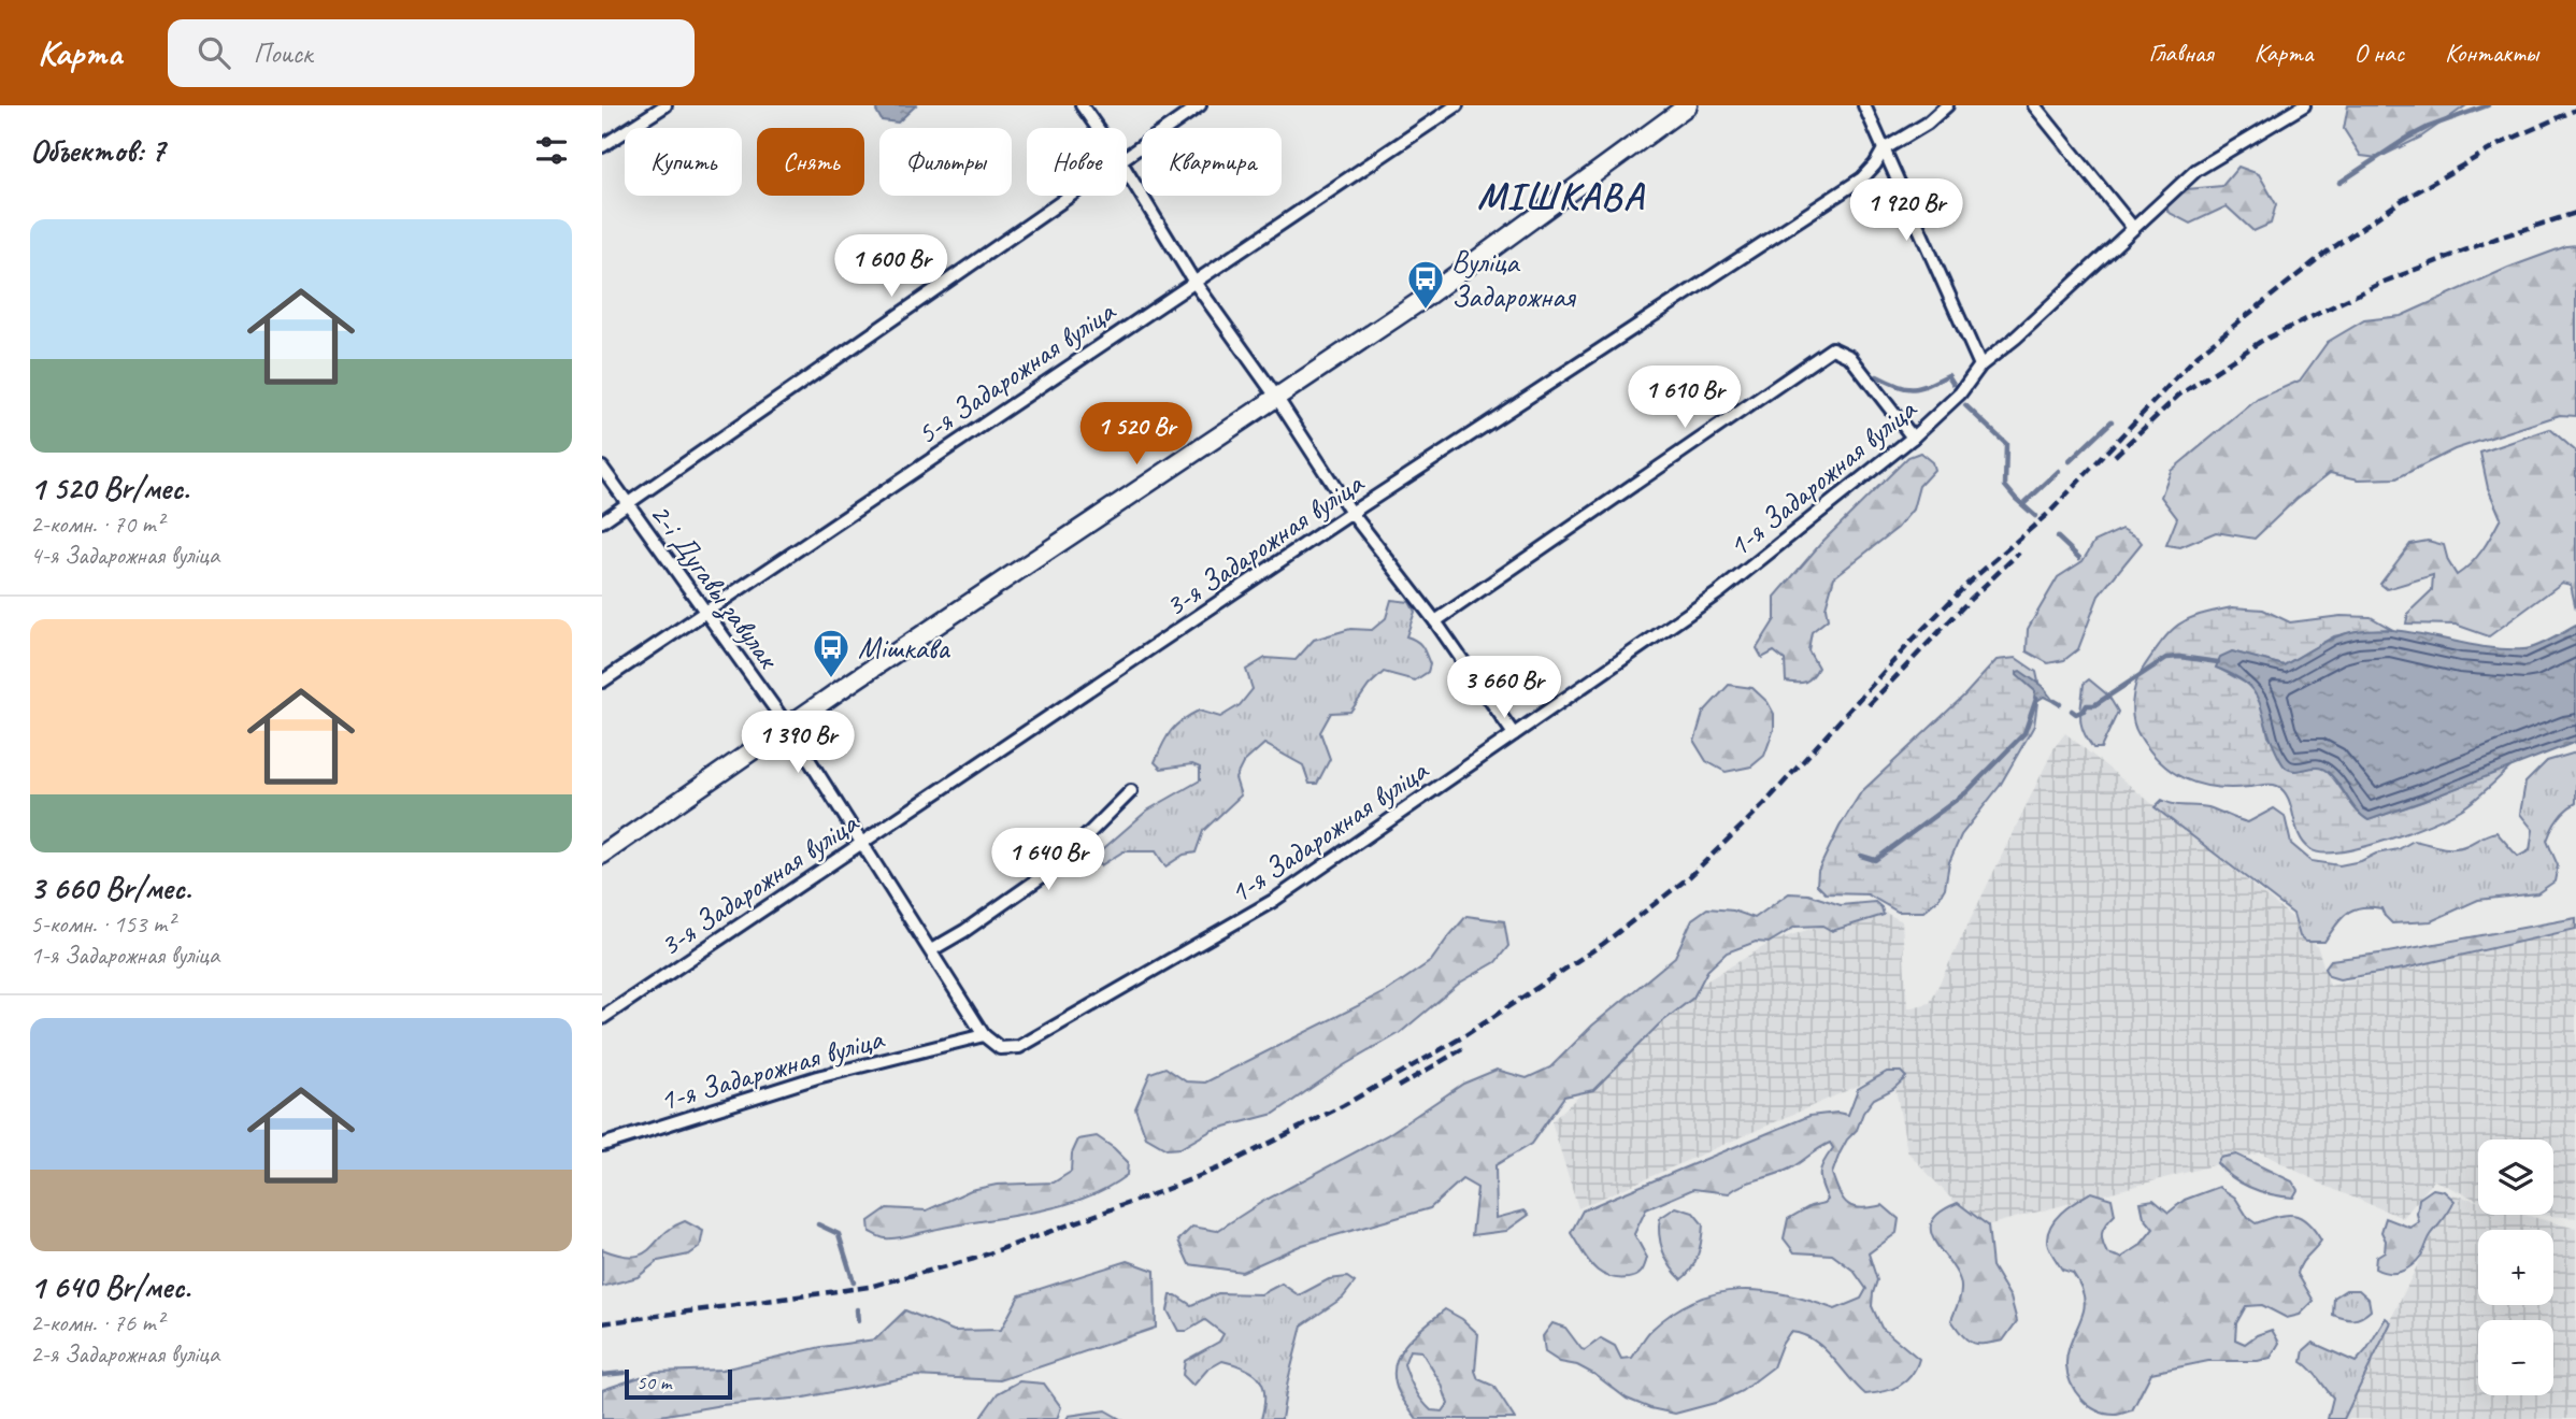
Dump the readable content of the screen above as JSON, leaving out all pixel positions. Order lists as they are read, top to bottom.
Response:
{
  "streets": {
    "street": [
      "5-я Задарожная вуліца",
      "1-я Задарожная вуліца",
      "3-я Задарожная вуліца",
      "2-і Дугавы завулак"
    ]
  },
  "crossings": [
    ["5-я Задарожная вуліца", "2-і Дугавы завулак"],
    ["1-я Задарожная вуліца", "2-і Дугавы завулак"],
    ["3-я Задарожная вуліца", "2-і Дугавы завулак"]
  ],
  "districts": ["МІШКАВА"],
  "places": {
    "bus stop": ["Вуліца Задарожная", "Мішкава"]
  },
  "scale_bar": "50 m",
  "page": {
    "header": "Карта",
    "search": "Поиск",
    "nav": [
      "Главная",
      "Карта",
      "О нас",
      "Контакты"
    ],
    "heading": "Объектов: 7",
    "chip": [
      "Купить",
      "Снять",
      "Фильтры",
      "Новое",
      "Квартира"
    ],
    "price": [
      "1 920 Br",
      "1 600 Br",
      "1 610 Br",
      "1 520 Br",
      "3 660 Br",
      "1 390 Br",
      "1 640 Br"
    ],
    "list": [
      {
        "name": "1 520 Br/мес.",
        "note": "2-комн. · 70 m² · 4-я Задарожная вуліца"
      },
      {
        "name": "3 660 Br/мес.",
        "note": "5-комн. · 153 m² · 1-я Задарожная вуліца"
      },
      {
        "name": "1 640 Br/мес.",
        "note": "2-комн. · 76 m² · 2-я Задарожная вуліца"
      }
    ],
    "map_buttons": ["+", "−"],
    "scale": "50 m"
  }
}
